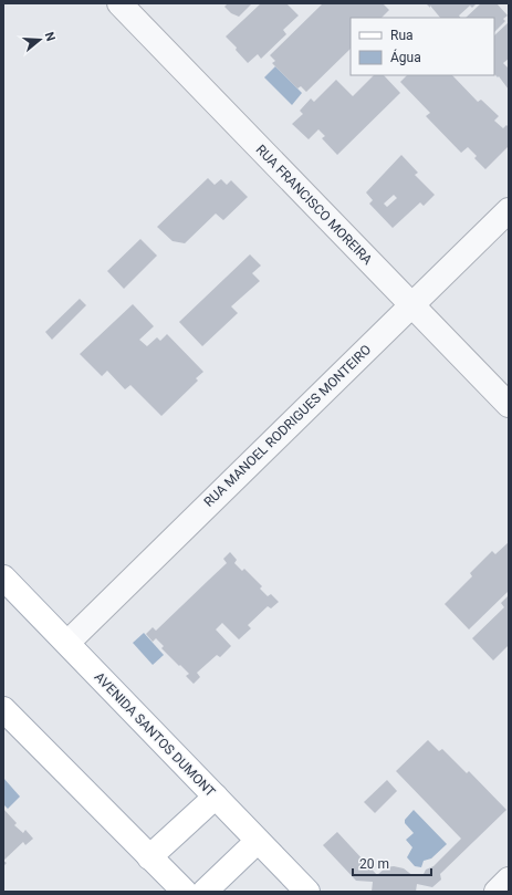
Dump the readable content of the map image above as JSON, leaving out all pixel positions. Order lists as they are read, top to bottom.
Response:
{
  "streets": {
    "main road": ["AVENIDA SANTOS DUMONT"],
    "street": ["RUA FRANCISCO MOREIRA", "RUA MANOEL RODRIGUES MONTEIRO"]
  },
  "crossings": [
    ["RUA FRANCISCO MOREIRA", "RUA MANOEL RODRIGUES MONTEIRO"],
    ["RUA MANOEL RODRIGUES MONTEIRO", "AVENIDA SANTOS DUMONT"]
  ],
  "legend": ["Rua", "Água"],
  "scale_bar": "20 m",
  "north": "right"
}
